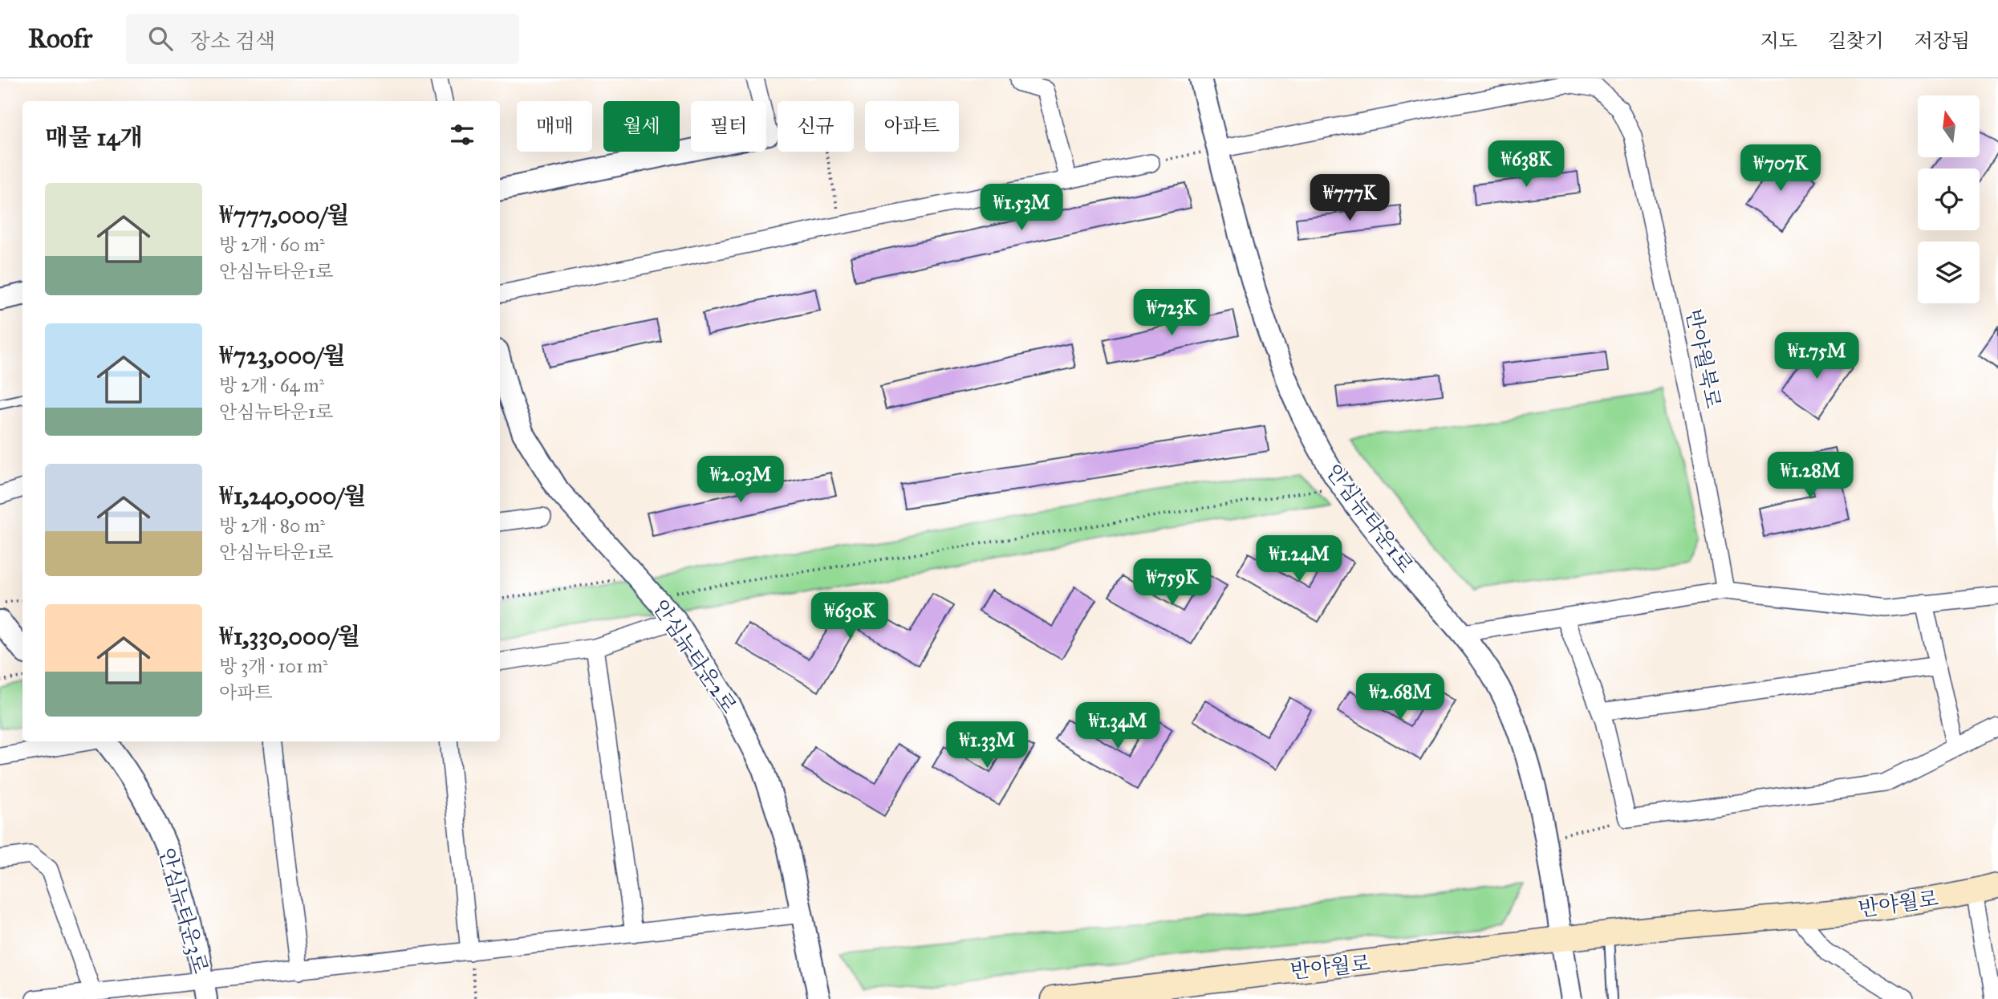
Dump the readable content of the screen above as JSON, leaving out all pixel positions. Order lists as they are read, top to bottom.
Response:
{
  "streets": {
    "main road": ["반야월로"],
    "street": [
      "반야월북로",
      "안심뉴타운1로",
      "안심뉴타운2로",
      "안심뉴타운3로"
    ]
  },
  "crossings": [
    ["반야월북로", "안심뉴타운1로"],
    ["안심뉴타운1로", "반야월로"]
  ],
  "north": "top",
  "page": {
    "header": "Roofr",
    "search": "장소 검색",
    "nav": ["지도", "길찾기", "저장됨"],
    "chip": [
      "매매",
      "월세",
      "필터",
      "신규",
      "아파트"
    ],
    "heading": "매물 14개",
    "price": [
      "₩638K",
      "₩707K",
      "₩777K",
      "₩1.53M",
      "₩723K",
      "₩1.75M",
      "₩1.28M",
      "₩2.03M",
      "₩1.24M",
      "₩759K",
      "₩630K",
      "₩2.68M",
      "₩1.34M",
      "₩1.33M"
    ],
    "list": [
      {
        "name": "₩777,000/월",
        "note": "방 2개 · 60 m² · 안심뉴타운1로"
      },
      {
        "name": "₩723,000/월",
        "note": "방 2개 · 64 m² · 안심뉴타운1로"
      },
      {
        "name": "₩1,240,000/월",
        "note": "방 2개 · 80 m² · 안심뉴타운1로"
      },
      {
        "name": "₩1,330,000/월",
        "note": "방 3개 · 101 m² · 아파트"
      }
    ]
  }
}
